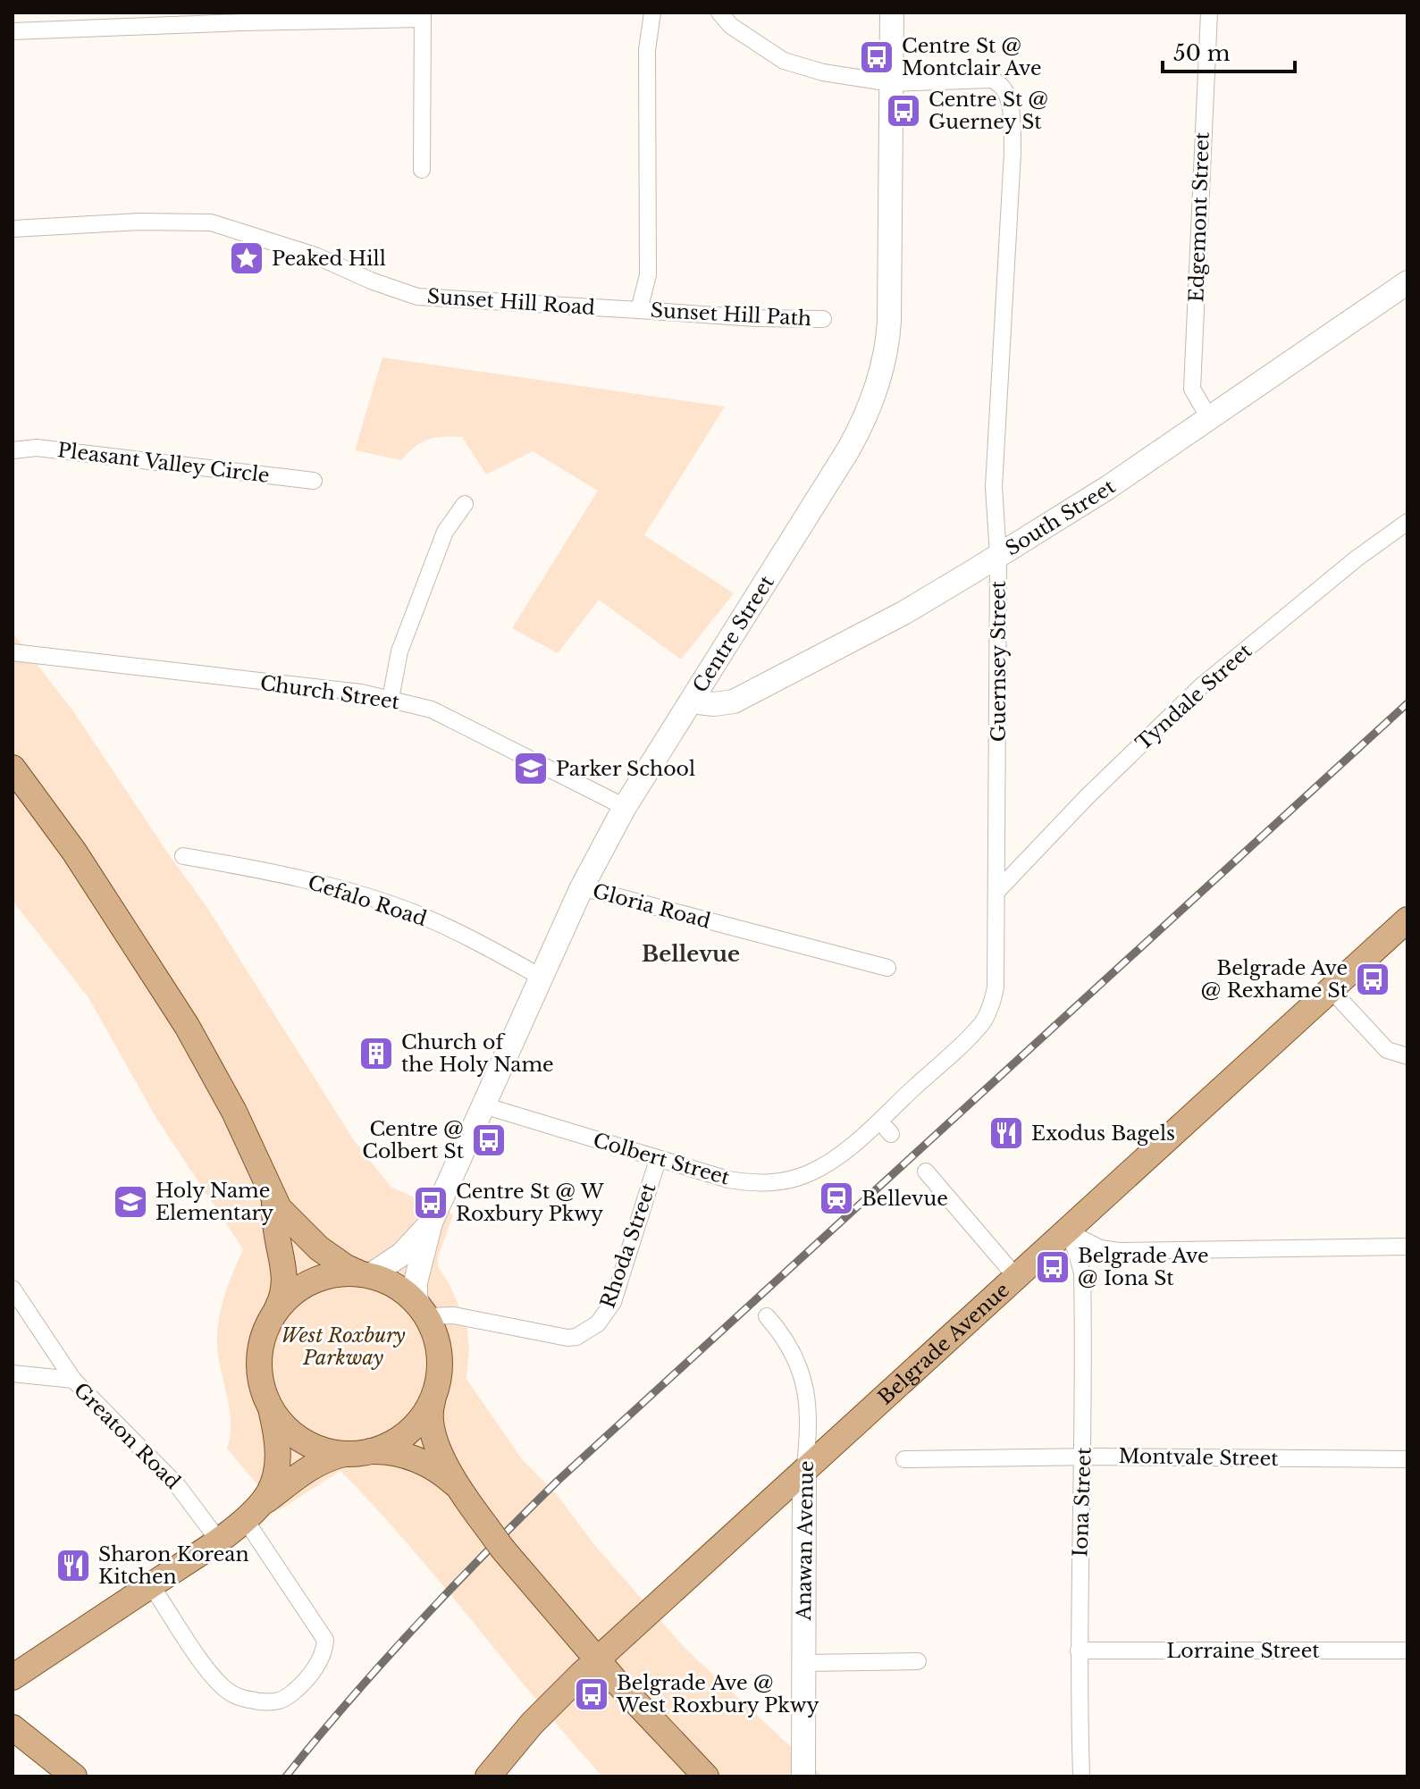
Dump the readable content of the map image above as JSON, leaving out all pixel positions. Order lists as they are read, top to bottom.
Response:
{
  "streets": {
    "main road": [
      "South Street",
      "Centre Street",
      "Belgrade Avenue",
      "Anawan Avenue"
    ],
    "street": [
      "Edgemont Street",
      "Sunset Hill Road",
      "Sunset Hill Path",
      "Pleasant Valley Circle",
      "Guernsey Street",
      "Church Street",
      "Tyndale Street",
      "Cefalo Road",
      "Gloria Road",
      "Colbert Street",
      "Rhoda Street",
      "Greaton Road",
      "Montvale Street",
      "Iona Street",
      "Lorraine Street"
    ]
  },
  "crossings": [
    ["Edgemont Street", "South Street"],
    ["Sunset Hill Road", "Sunset Hill Path"],
    ["South Street", "Centre Street"],
    ["South Street", "Guernsey Street"],
    ["Centre Street", "Guernsey Street"],
    ["Centre Street", "Church Street"],
    ["Centre Street", "Cefalo Road"],
    ["Centre Street", "Gloria Road"],
    ["Centre Street", "Colbert Street"],
    ["Centre Street", "Rhoda Street"],
    ["Guernsey Street", "Tyndale Street"],
    ["Guernsey Street", "Colbert Street"],
    ["Colbert Street", "Rhoda Street"],
    ["Belgrade Avenue", "Iona Street"],
    ["Belgrade Avenue", "Anawan Avenue"],
    ["Montvale Street", "Iona Street"],
    ["Iona Street", "Lorraine Street"]
  ],
  "districts": ["Bellevue"],
  "parks": ["West Roxbury Parkway"],
  "places": {
    "bus stop": [
      "Centre St @ Montclair Ave",
      "Centre St @ Guerney St",
      "Belgrade Ave @ Rexhame St",
      "Centre @ Colbert St",
      "Centre St @ W Roxbury Pkwy",
      "Belgrade Ave @ Iona St",
      "Belgrade Ave @ West Roxbury Pkwy"
    ],
    "place": ["Peaked Hill"],
    "school or university": ["Parker School", "Holy Name Elementary"],
    "building": ["Church of the Holy Name"],
    "restaurant": ["Exodus Bagels", "Sharon Korean Kitchen"],
    "station": ["Bellevue"]
  },
  "scale_bar": "50 m"
}
